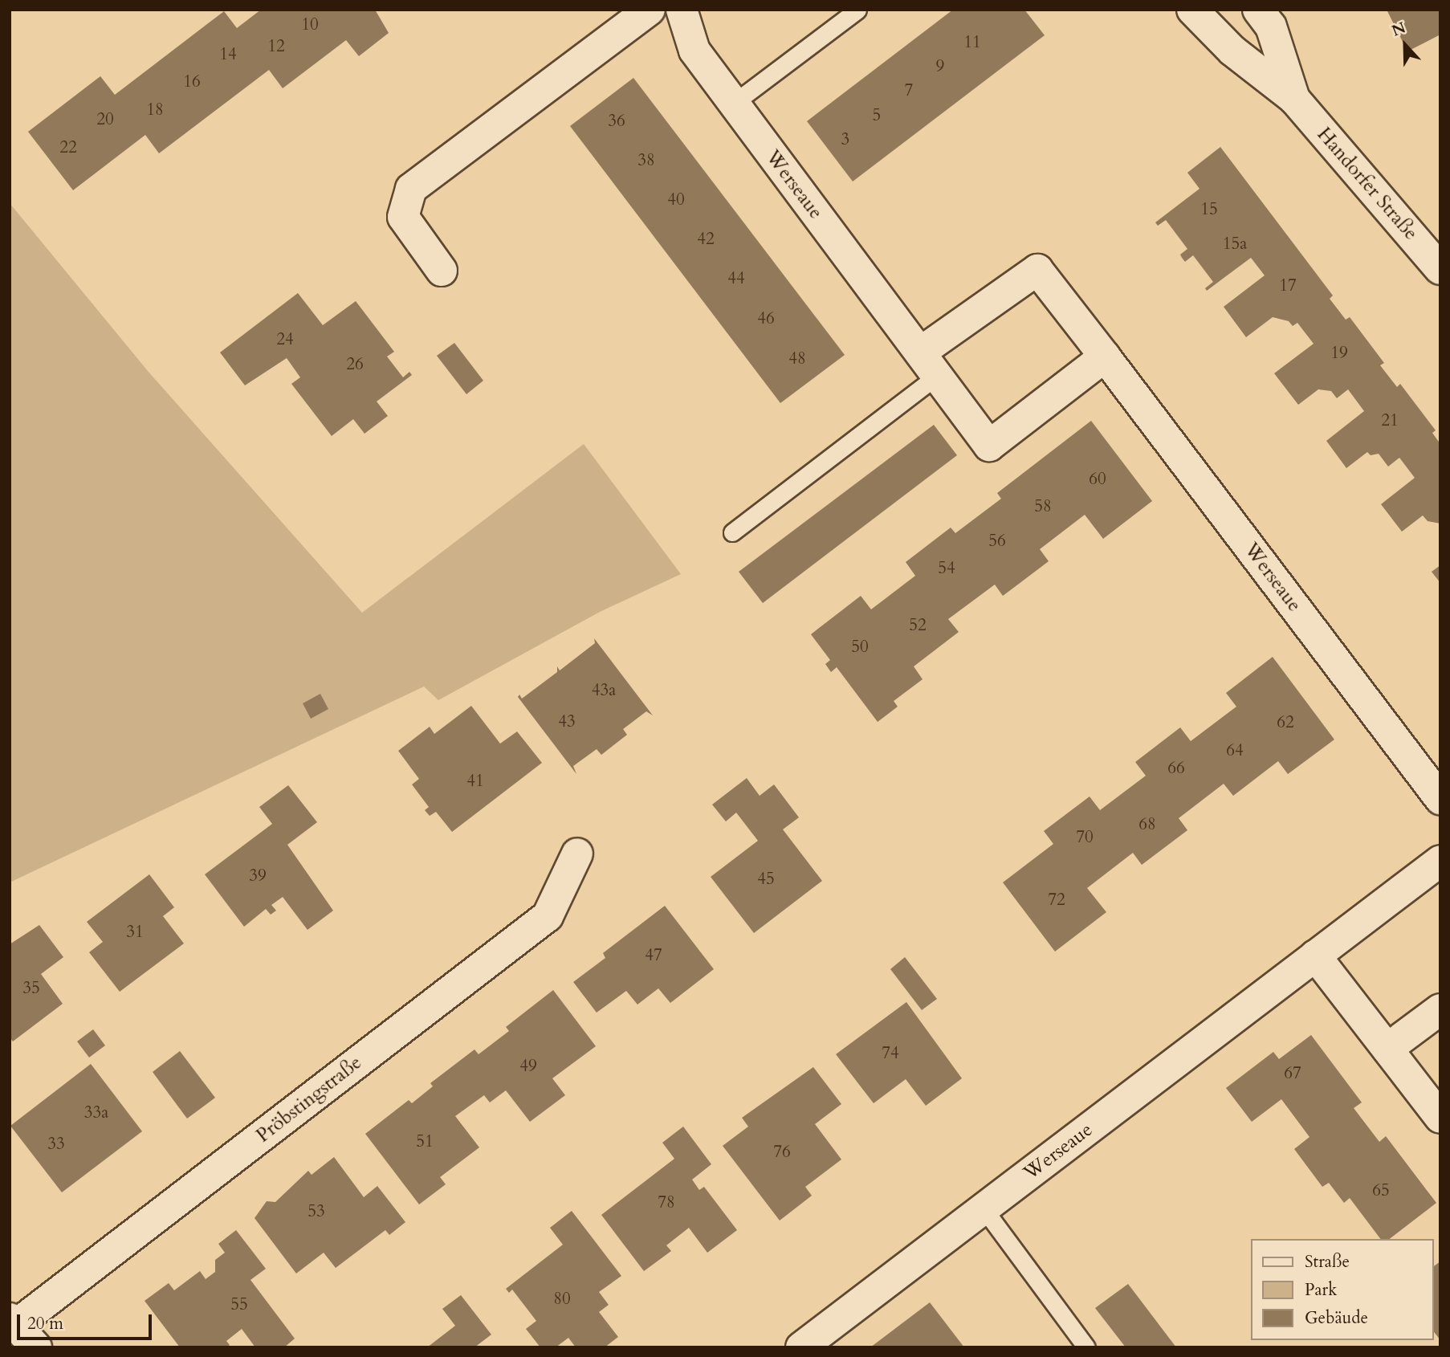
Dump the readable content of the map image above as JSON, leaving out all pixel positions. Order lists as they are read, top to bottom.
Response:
{
  "streets": {
    "street": ["Handorfer Straße", "Werseaue", "Pröbstingstraße"]
  },
  "house_numbers": [
    "10",
    "11",
    "12",
    "14",
    "9",
    "16",
    "7",
    "18",
    "5",
    "20",
    "36",
    "3",
    "22",
    "38",
    "40",
    "15",
    "42",
    "15a",
    "44",
    "17",
    "46",
    "24",
    "19",
    "48",
    "26",
    "21",
    "60",
    "58",
    "56",
    "54",
    "52",
    "50",
    "43a",
    "43",
    "62",
    "64",
    "66",
    "41",
    "68",
    "70",
    "39",
    "45",
    "72",
    "31",
    "47",
    "35",
    "74",
    "49",
    "67",
    "33a",
    "51",
    "33",
    "76",
    "65",
    "78",
    "53",
    "80",
    "55"
  ],
  "legend": ["Straße", "Park", "Gebäude"],
  "scale_bar": "20 m",
  "north": "top"
}
